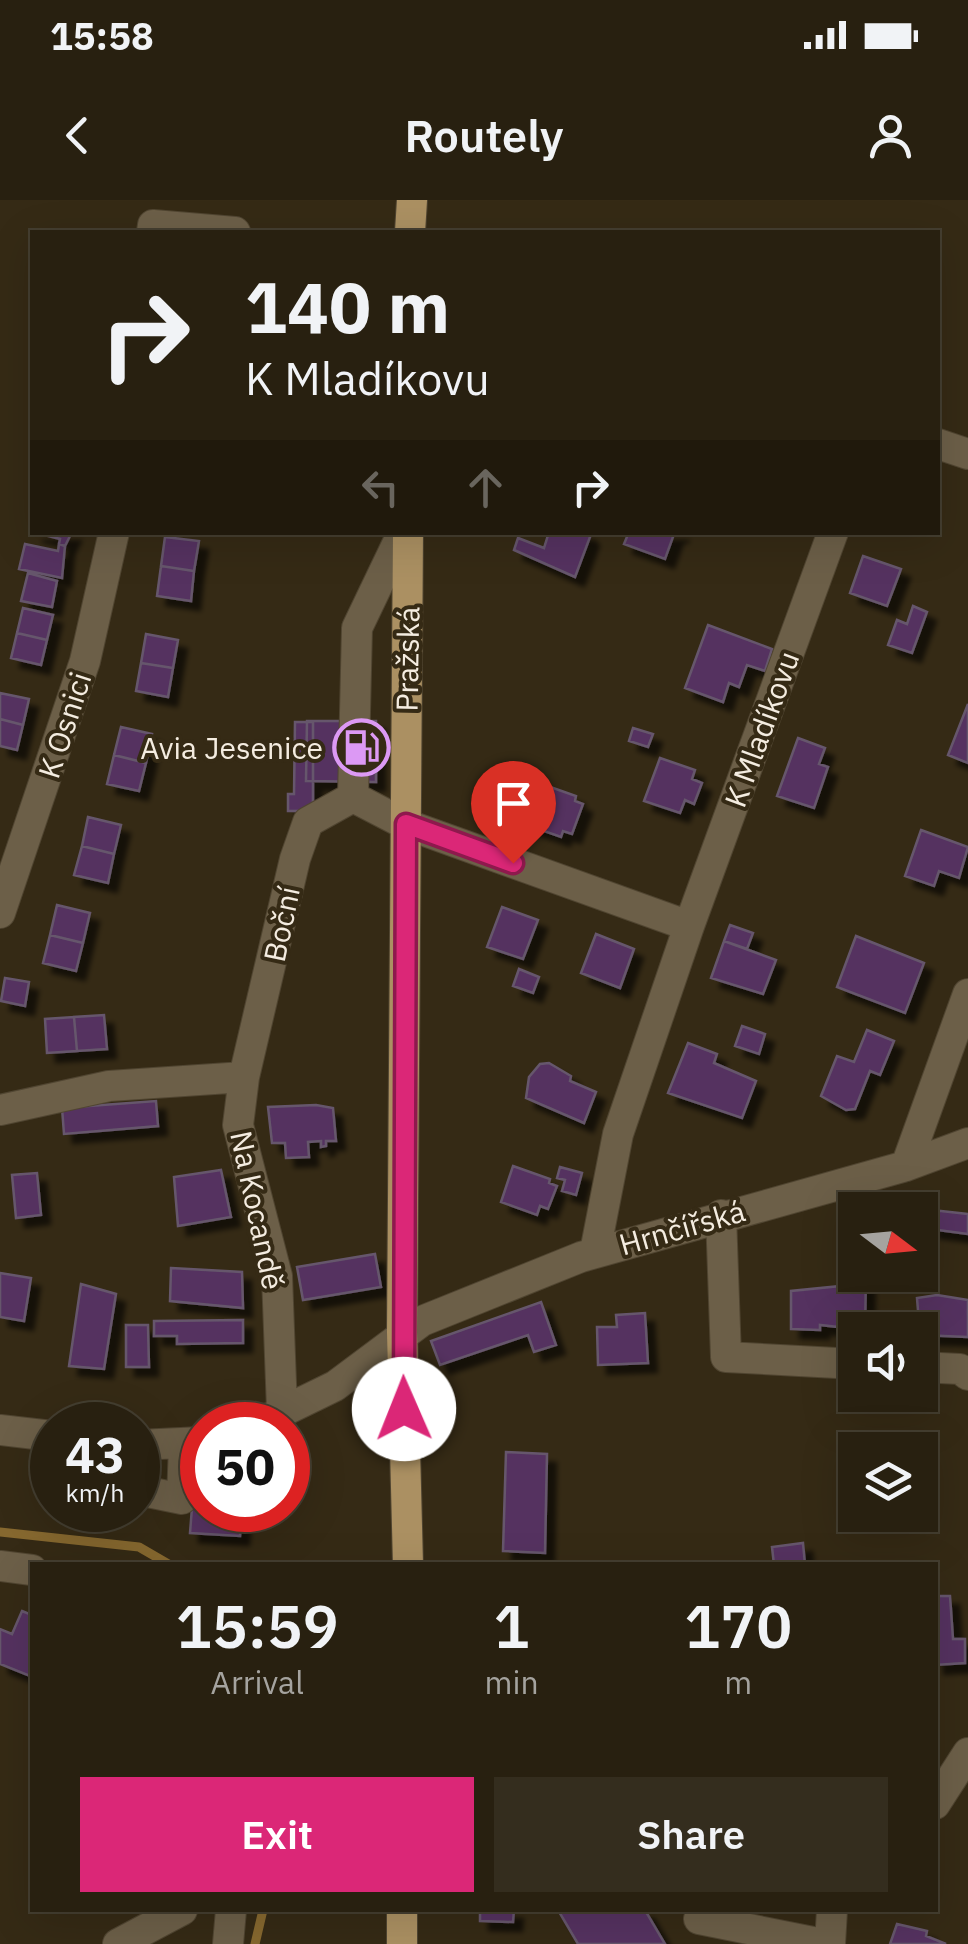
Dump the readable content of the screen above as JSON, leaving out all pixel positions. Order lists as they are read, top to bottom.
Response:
{
  "streets": {
    "main road": ["Pražská"],
    "street": [
      "K Osnici",
      "K Mladíkovu",
      "Boční",
      "Na Kocandě",
      "Hrnčířská"
    ]
  },
  "crossings": [
    ["Pražská", "Hrnčířská"],
    ["K Mladíkovu", "Hrnčířská"],
    ["Boční", "Na Kocandě"]
  ],
  "places": {
    "fuel station": ["Avia Jesenice"]
  },
  "north": "right",
  "page": {
    "status": "15:58",
    "header": "Routely",
    "turn": ["140 m", "K Mladíkovu"],
    "speed": "43 km/h",
    "limit": "50",
    "eta": [
      "15:59",
      "Arrival",
      "1",
      "min",
      "170",
      "m"
    ],
    "buttons": ["Exit", "Share"]
  }
}
